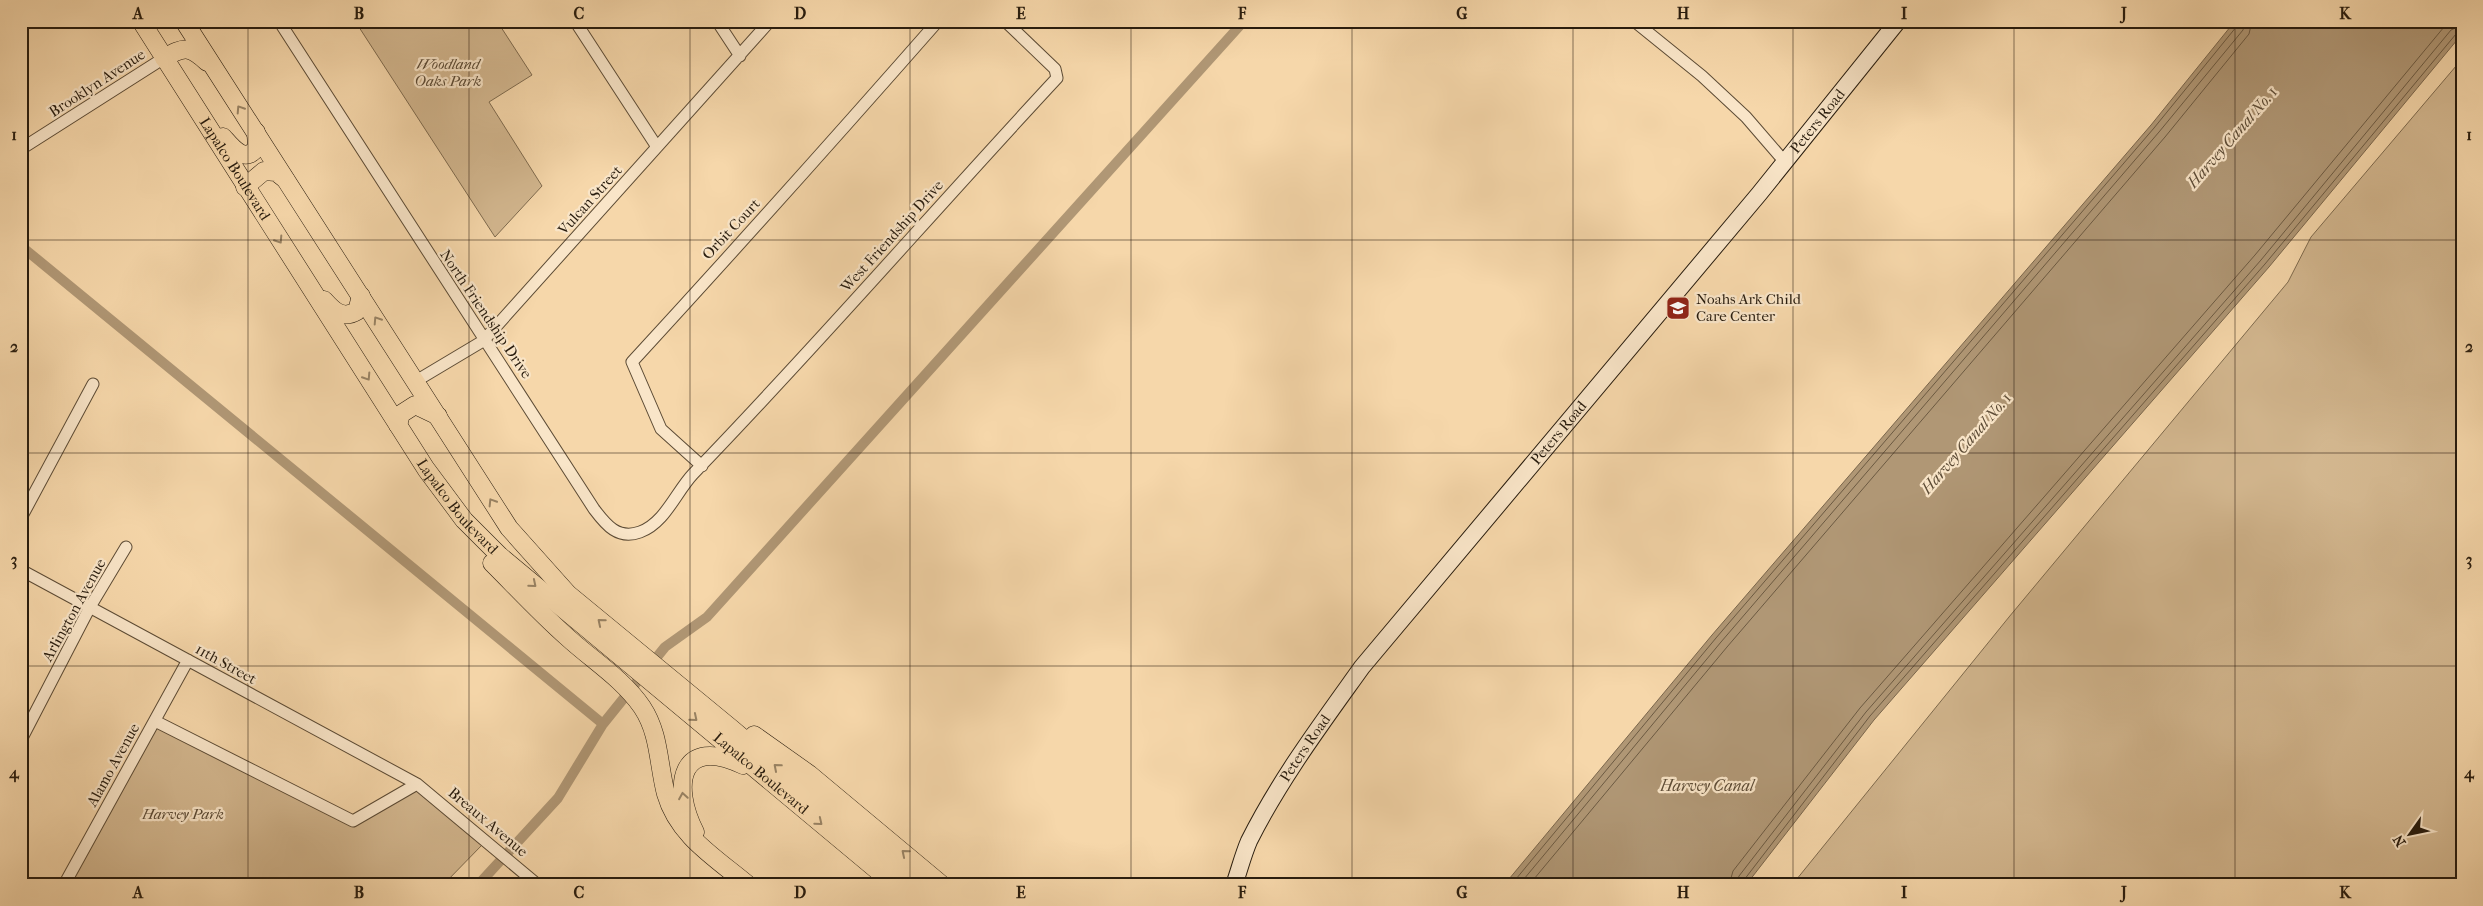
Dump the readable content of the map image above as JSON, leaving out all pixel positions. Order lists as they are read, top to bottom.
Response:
{
  "streets": {
    "main road": ["Peters Road", "Lapalco Boulevard"],
    "street": [
      "Brooklyn Avenue",
      "Vulcan Street",
      "Orbit Court",
      "West Friendship Drive",
      "North Friendship Drive",
      "Arlington Avenue",
      "11th Street",
      "Alamo Avenue",
      "Breaux Avenue"
    ]
  },
  "crossings": [
    ["Brooklyn Avenue", "Lapalco Boulevard"],
    ["Lapalco Boulevard", "Vulcan Street"],
    ["Vulcan Street", "North Friendship Drive"],
    ["Orbit Court", "West Friendship Drive"],
    ["Orbit Court", "North Friendship Drive"],
    ["West Friendship Drive", "North Friendship Drive"],
    ["Arlington Avenue", "11th Street"],
    ["11th Street", "Alamo Avenue"],
    ["11th Street", "Breaux Avenue"]
  ],
  "water": ["Harvey Canal No. 1", "Harvey Canal"],
  "parks": ["Woodland Oaks Park", "Harvey Park"],
  "places": {
    "school or university": ["Noahs Ark Child Care Center"]
  },
  "north": "bottom left",
  "grid": {
    "columns": [
      "A",
      "B",
      "C",
      "D",
      "E",
      "F",
      "G",
      "H",
      "I",
      "J",
      "K"
    ],
    "rows": [
      "1",
      "2",
      "3",
      "4"
    ]
  }
}
